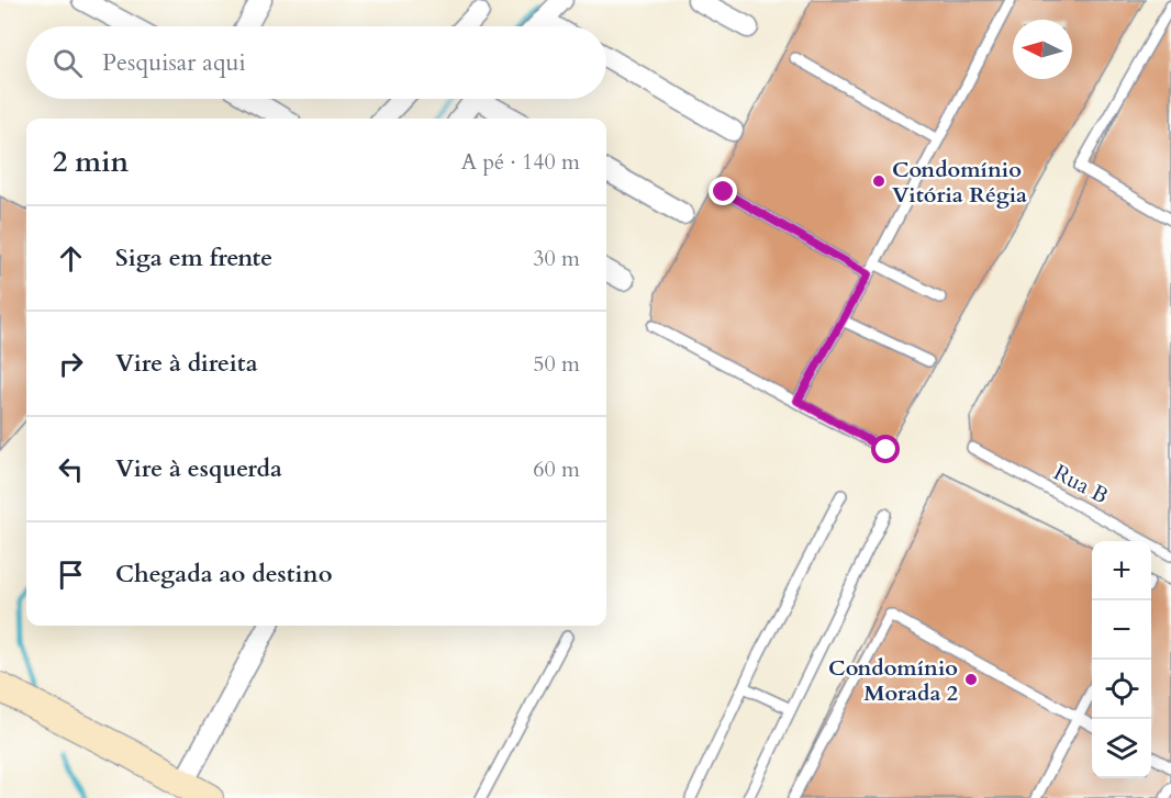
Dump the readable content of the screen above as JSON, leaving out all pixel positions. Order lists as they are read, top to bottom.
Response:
{
  "streets": {
    "lane": ["Rua B"]
  },
  "places": ["Condomínio Vitória Régia", "Condomínio Morada 2"],
  "north": "left",
  "page": {
    "search": "Pesquisar aqui",
    "heading": ["2 min", "A pé · 140 m"],
    "list": [
      ["Siga em frente", "30 m"],
      ["Vire à direita", "50 m"],
      ["Vire à esquerda", "60 m"],
      "Chegada ao destino"
    ],
    "map_buttons": ["+", "−"]
  }
}
